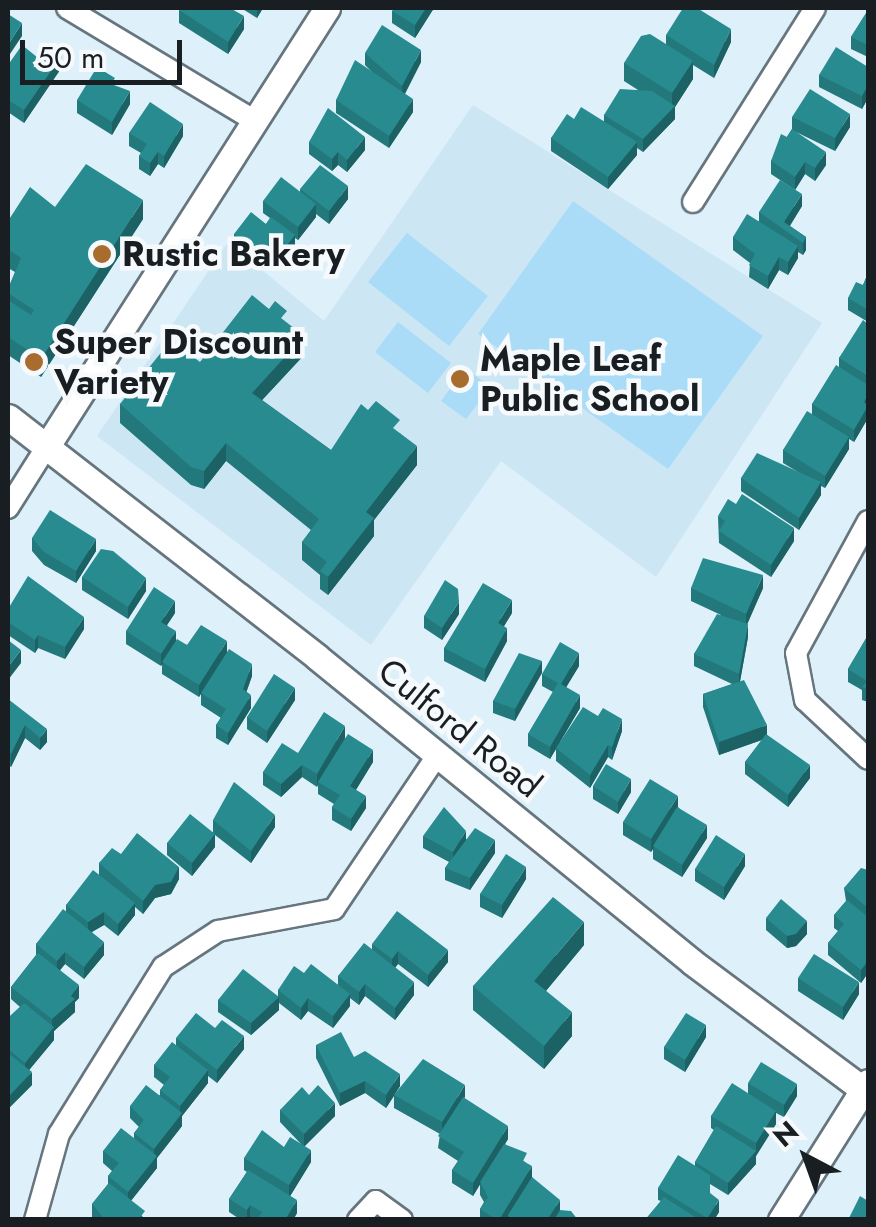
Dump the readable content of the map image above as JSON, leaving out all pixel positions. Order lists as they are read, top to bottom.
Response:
{
  "streets": {
    "street": ["Culford Road"]
  },
  "places": ["Rustic Bakery", "Super Discount Variety", "Maple Leaf Public School"],
  "scale_bar": "50 m",
  "north": "top left"
}
